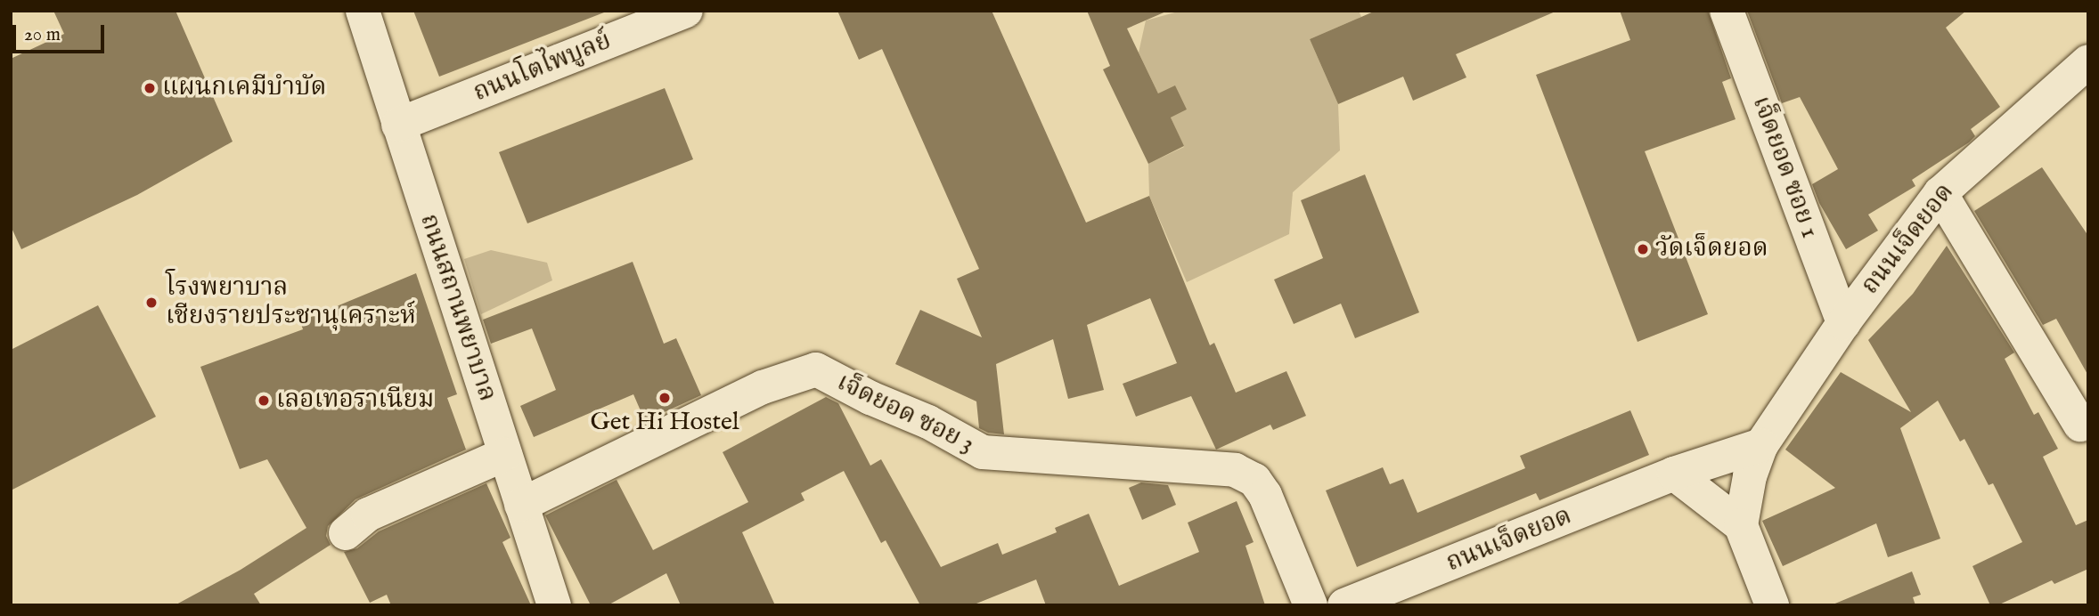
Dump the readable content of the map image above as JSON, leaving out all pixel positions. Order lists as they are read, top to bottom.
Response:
{
  "streets": {
    "street": [
      "ถนนโตไพบูลย์",
      "เจ็ดยอด ซอย 1",
      "ถนนเจ็ดยอด",
      "ถนนสถานพยาบาล",
      "เจ็ดยอด ซอย 3"
    ]
  },
  "crossings": [
    ["ถนนโตไพบูลย์", "ถนนสถานพยาบาล"],
    ["เจ็ดยอด ซอย 1", "ถนนเจ็ดยอด"],
    ["ถนนสถานพยาบาล", "เจ็ดยอด ซอย 3"]
  ],
  "places": [
    "แผนกเคมีบำบัด",
    "วัดเจ็ดยอด",
    "โรงพยาบาล เชียงรายประชานุเคราะห์",
    "Get Hi Hostel",
    "เลอเทอราเนียม"
  ],
  "scale_bar": "20 m"
}
